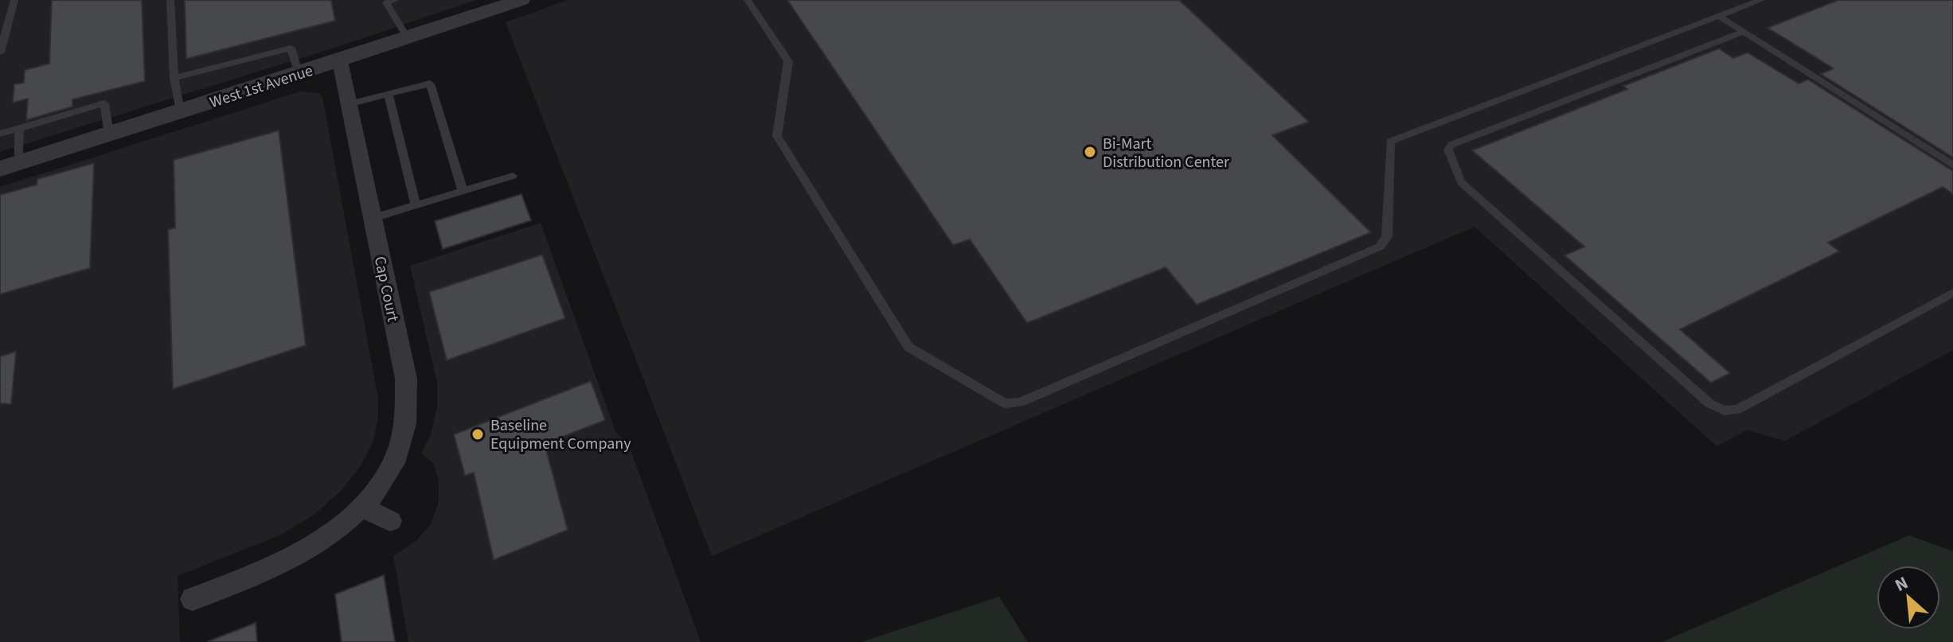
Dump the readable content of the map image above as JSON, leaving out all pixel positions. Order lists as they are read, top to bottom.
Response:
{
  "streets": {
    "street": ["West 1st Avenue", "Cap Court"]
  },
  "crossings": [
    ["West 1st Avenue", "Cap Court"]
  ],
  "places": ["Bi-Mart Distribution Center", "Baseline Equipment Company"],
  "north": "top left"
}
